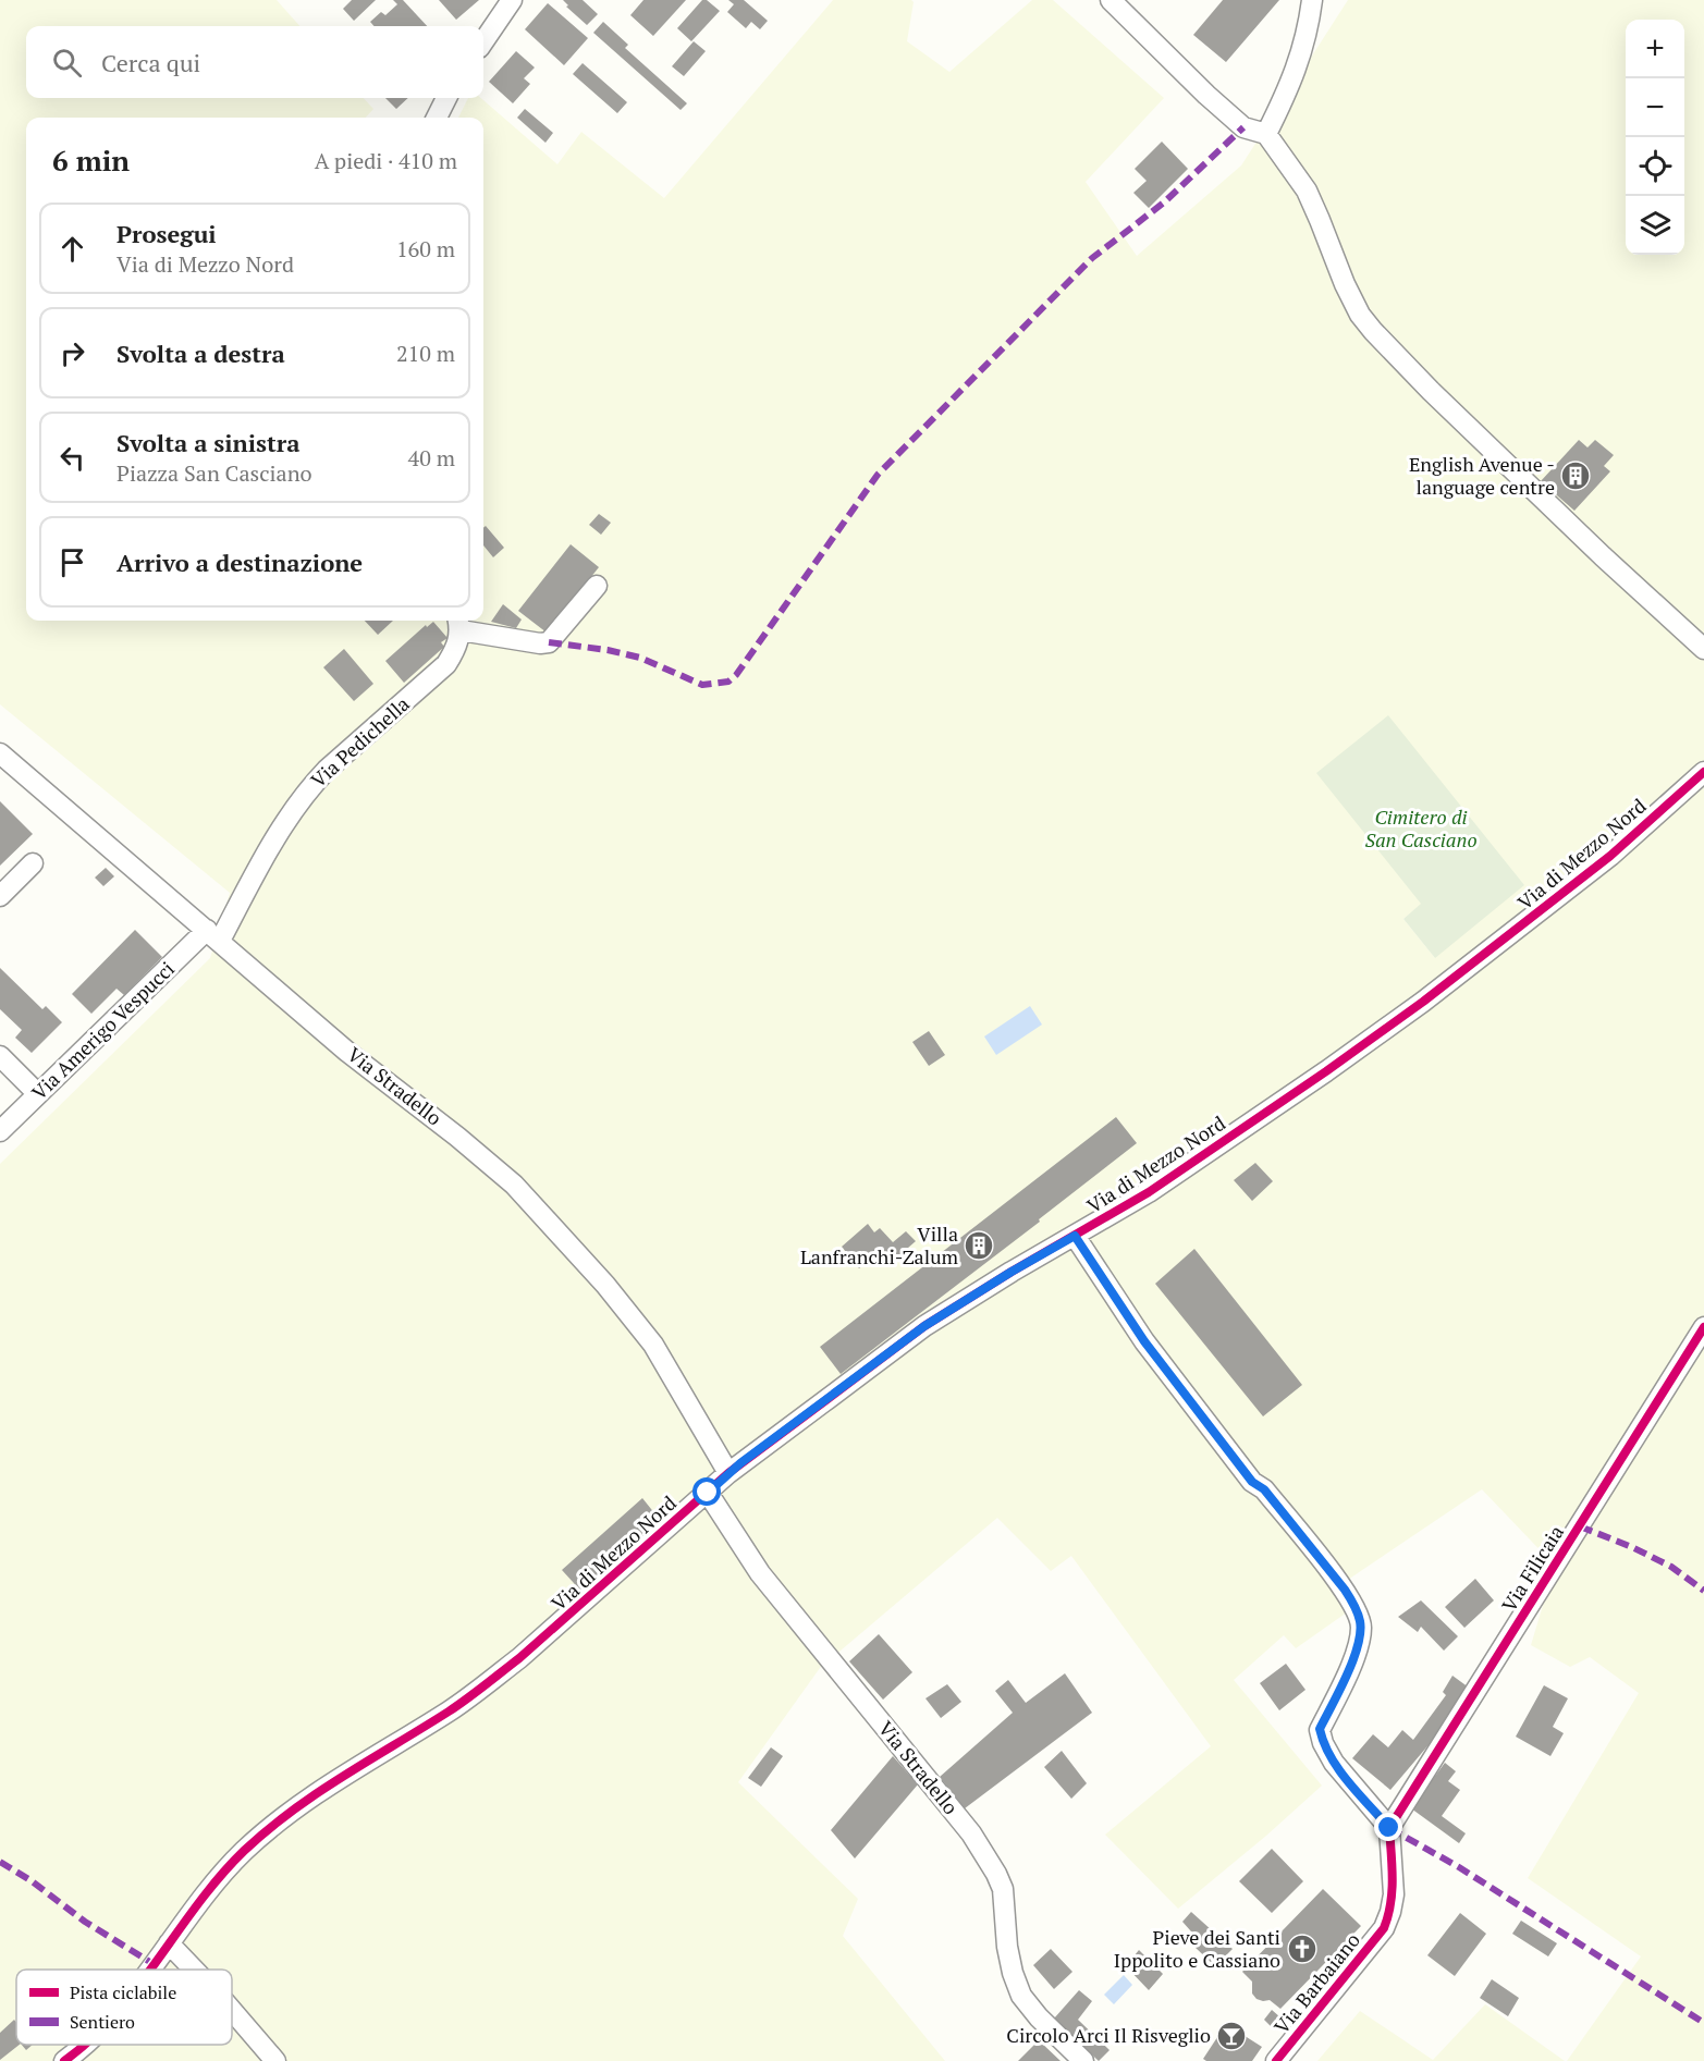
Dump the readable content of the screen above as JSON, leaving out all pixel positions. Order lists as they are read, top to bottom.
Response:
{
  "streets": {
    "street": [
      "Via Pedichella",
      "Via di Mezzo Nord",
      "Via Amerigo Vespucci",
      "Via Stradello",
      "Via Filicaia",
      "Via Barbaiano"
    ]
  },
  "crossings": [
    ["Via Pedichella", "Via Amerigo Vespucci"],
    ["Via Pedichella", "Via Stradello"],
    ["Via di Mezzo Nord", "Via Stradello"],
    ["Via Amerigo Vespucci", "Via Stradello"],
    ["Via Filicaia", "Via Barbaiano"]
  ],
  "parks": ["Cimitero di San Casciano"],
  "places": {
    "building": ["English Avenue - language centre", "Villa Lanfranchi-Zalum"],
    "church": ["Pieve dei Santi Ippolito e Cassiano"],
    "bar": ["Circolo Arci Il Risveglio"]
  },
  "legend": ["Pista ciclabile", "Sentiero"],
  "page": {
    "map_buttons": ["+", "−"],
    "search": "Cerca qui",
    "heading": ["6 min", "A piedi · 410 m"],
    "list": [
      ["Prosegui", "Via di Mezzo Nord", "160 m"],
      ["Svolta a destra", "210 m"],
      ["Svolta a sinistra", "Piazza San Casciano", "40 m"],
      "Arrivo a destinazione"
    ]
  }
}
